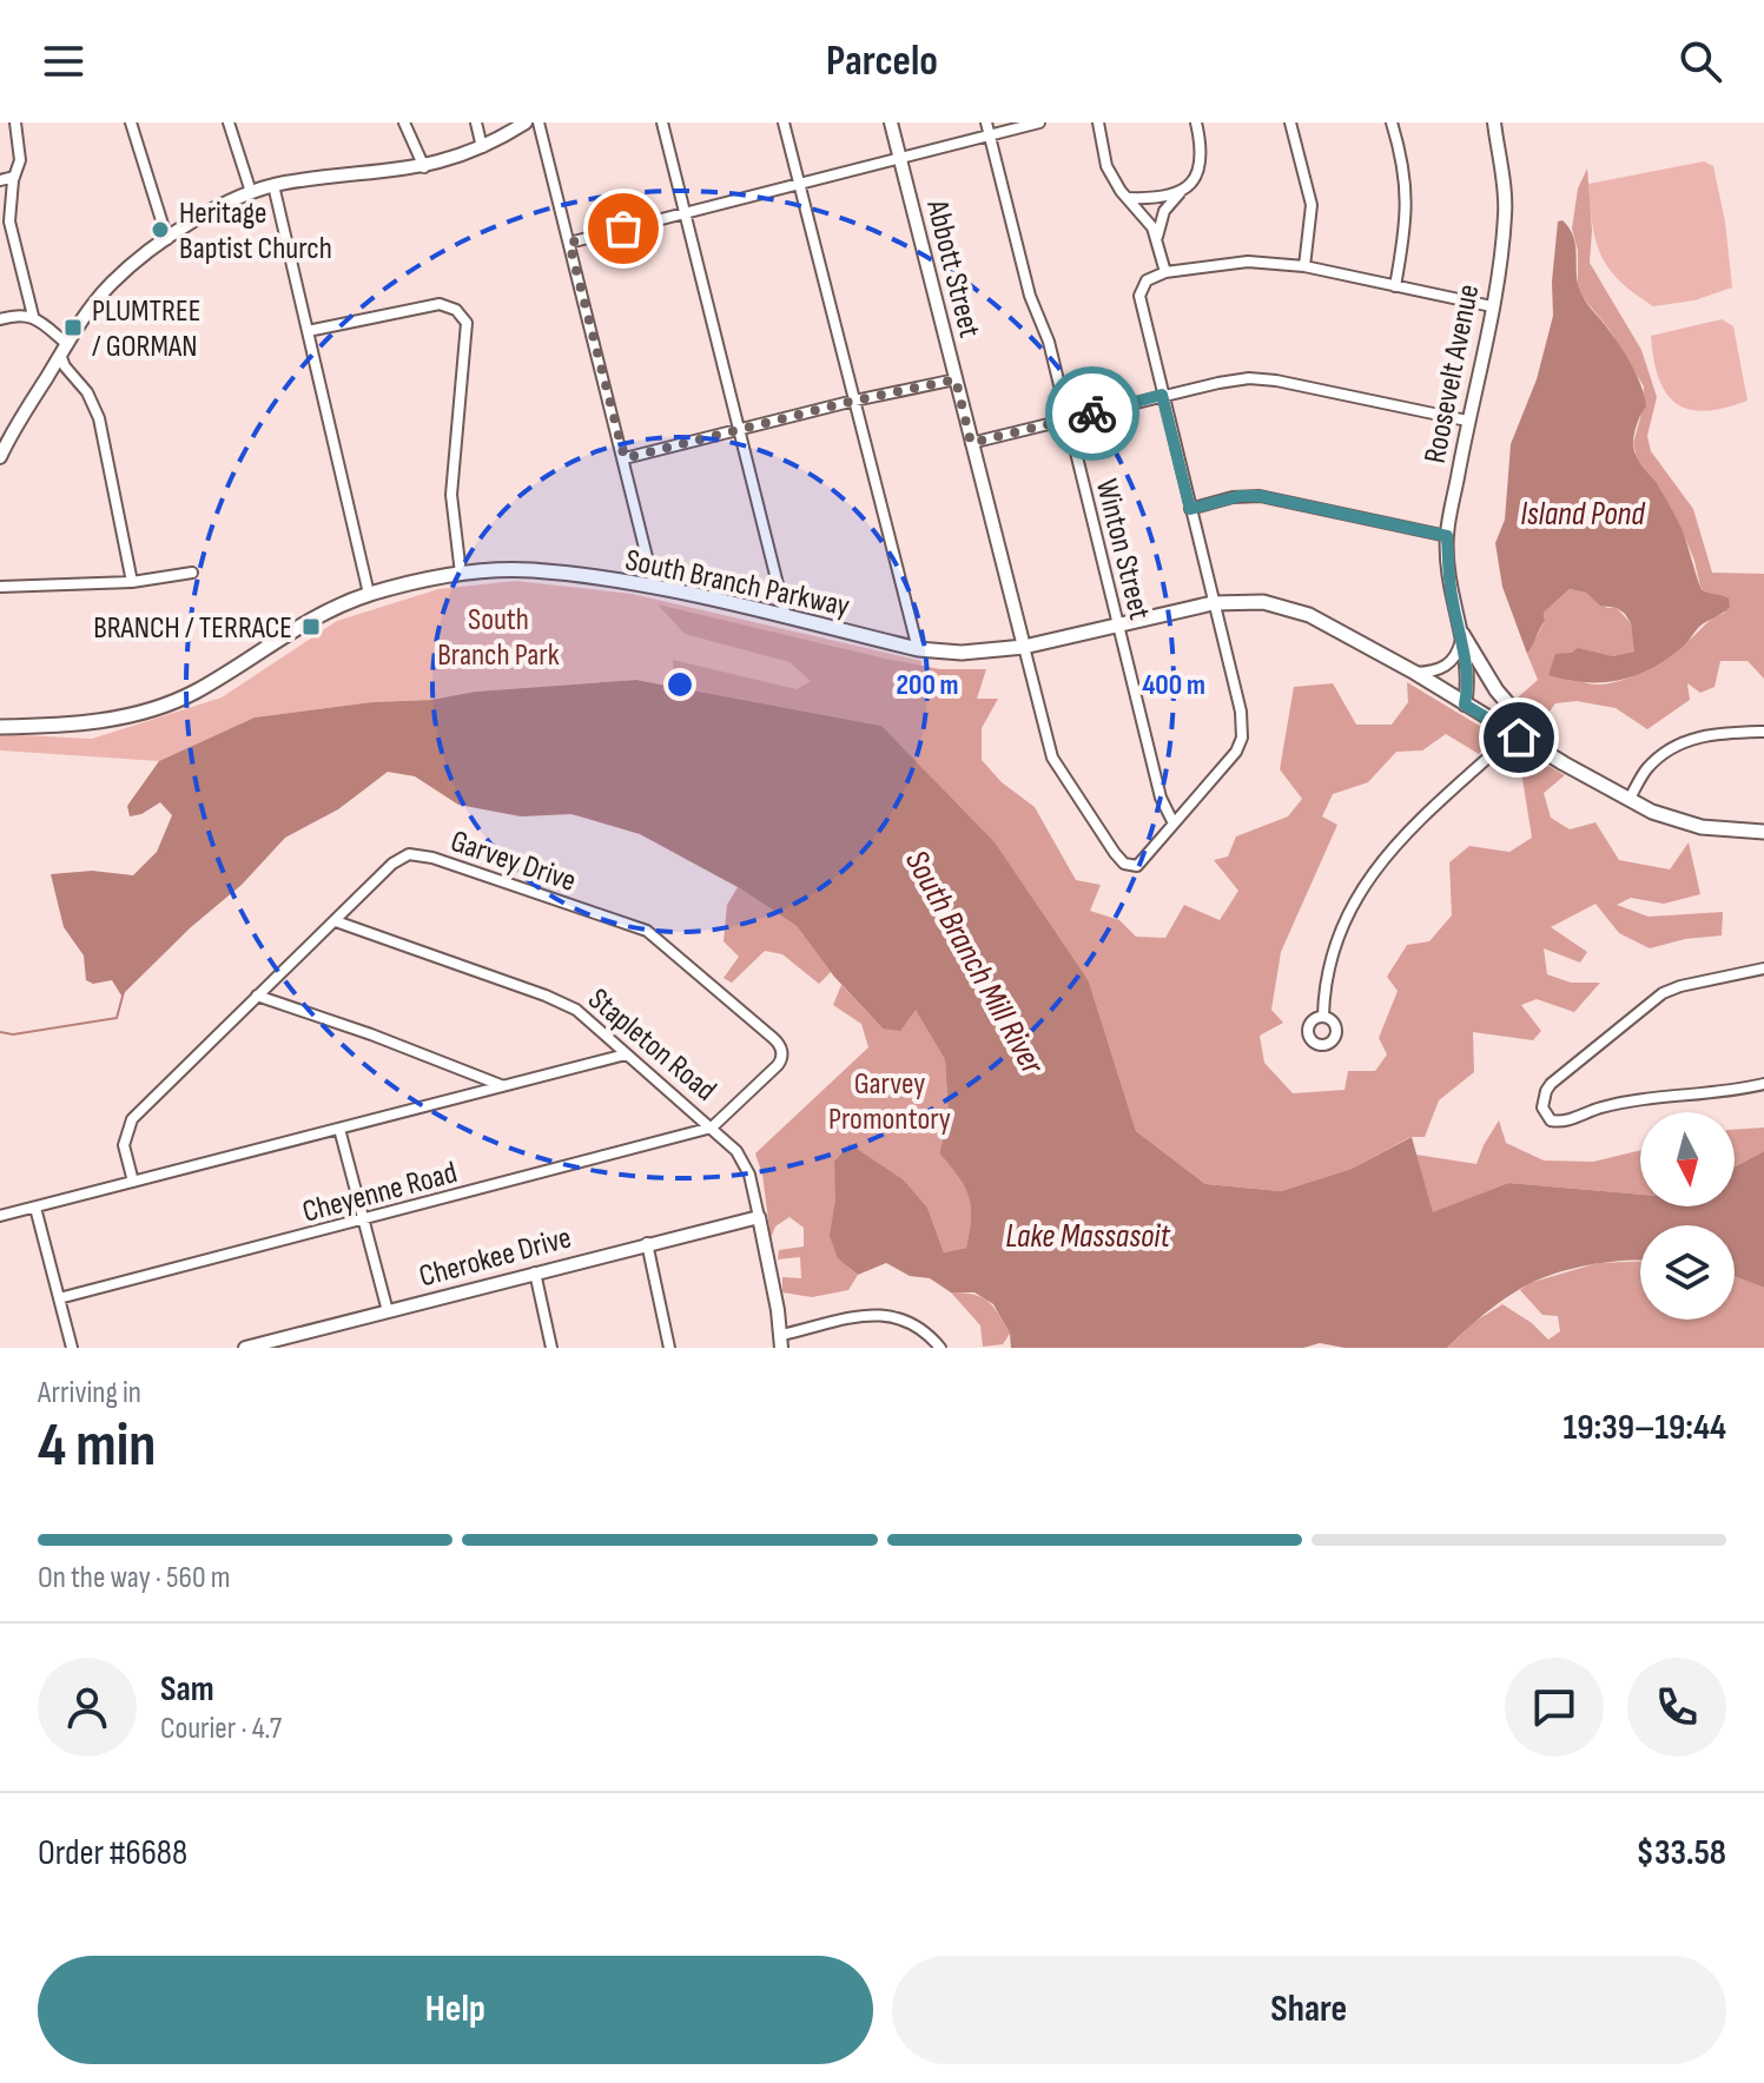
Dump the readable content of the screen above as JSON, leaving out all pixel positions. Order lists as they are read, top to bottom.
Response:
{
  "streets": {
    "main road": ["Roosevelt Avenue", "South Branch Parkway"],
    "street": [
      "Abbott Street",
      "Winton Street",
      "Garvey Drive",
      "Stapleton Road",
      "Cheyenne Road",
      "Cherokee Drive"
    ]
  },
  "crossings": [
    ["Abbott Street", "South Branch Parkway"],
    ["Roosevelt Avenue", "South Branch Parkway"],
    ["Winton Street", "South Branch Parkway"],
    ["Garvey Drive", "Stapleton Road"],
    ["Garvey Drive", "Cheyenne Road"],
    ["Stapleton Road", "Cheyenne Road"],
    ["Stapleton Road", "Cherokee Drive"]
  ],
  "water": ["Island Pond", "South Branch Mill River", "Lake Massasoit"],
  "parks": ["South Branch Park", "Garvey Promontory"],
  "places": {
    "other": ["Heritage Baptist Church"],
    "transit": ["PLUMTREE / GORMAN", "BRANCH / TERRACE"]
  },
  "north": "bottom",
  "page": {
    "header": "Parcelo",
    "heading": ["4 min", "Arriving in", "19:39–19:44"],
    "panel": [
      "Sam",
      "Courier · 4.7",
      "Order #6688",
      "$33.58"
    ],
    "bar": "On the way · 560 m",
    "buttons": ["Help", "Share"]
  },
  "rings": ["200 m", "400 m"]
}
